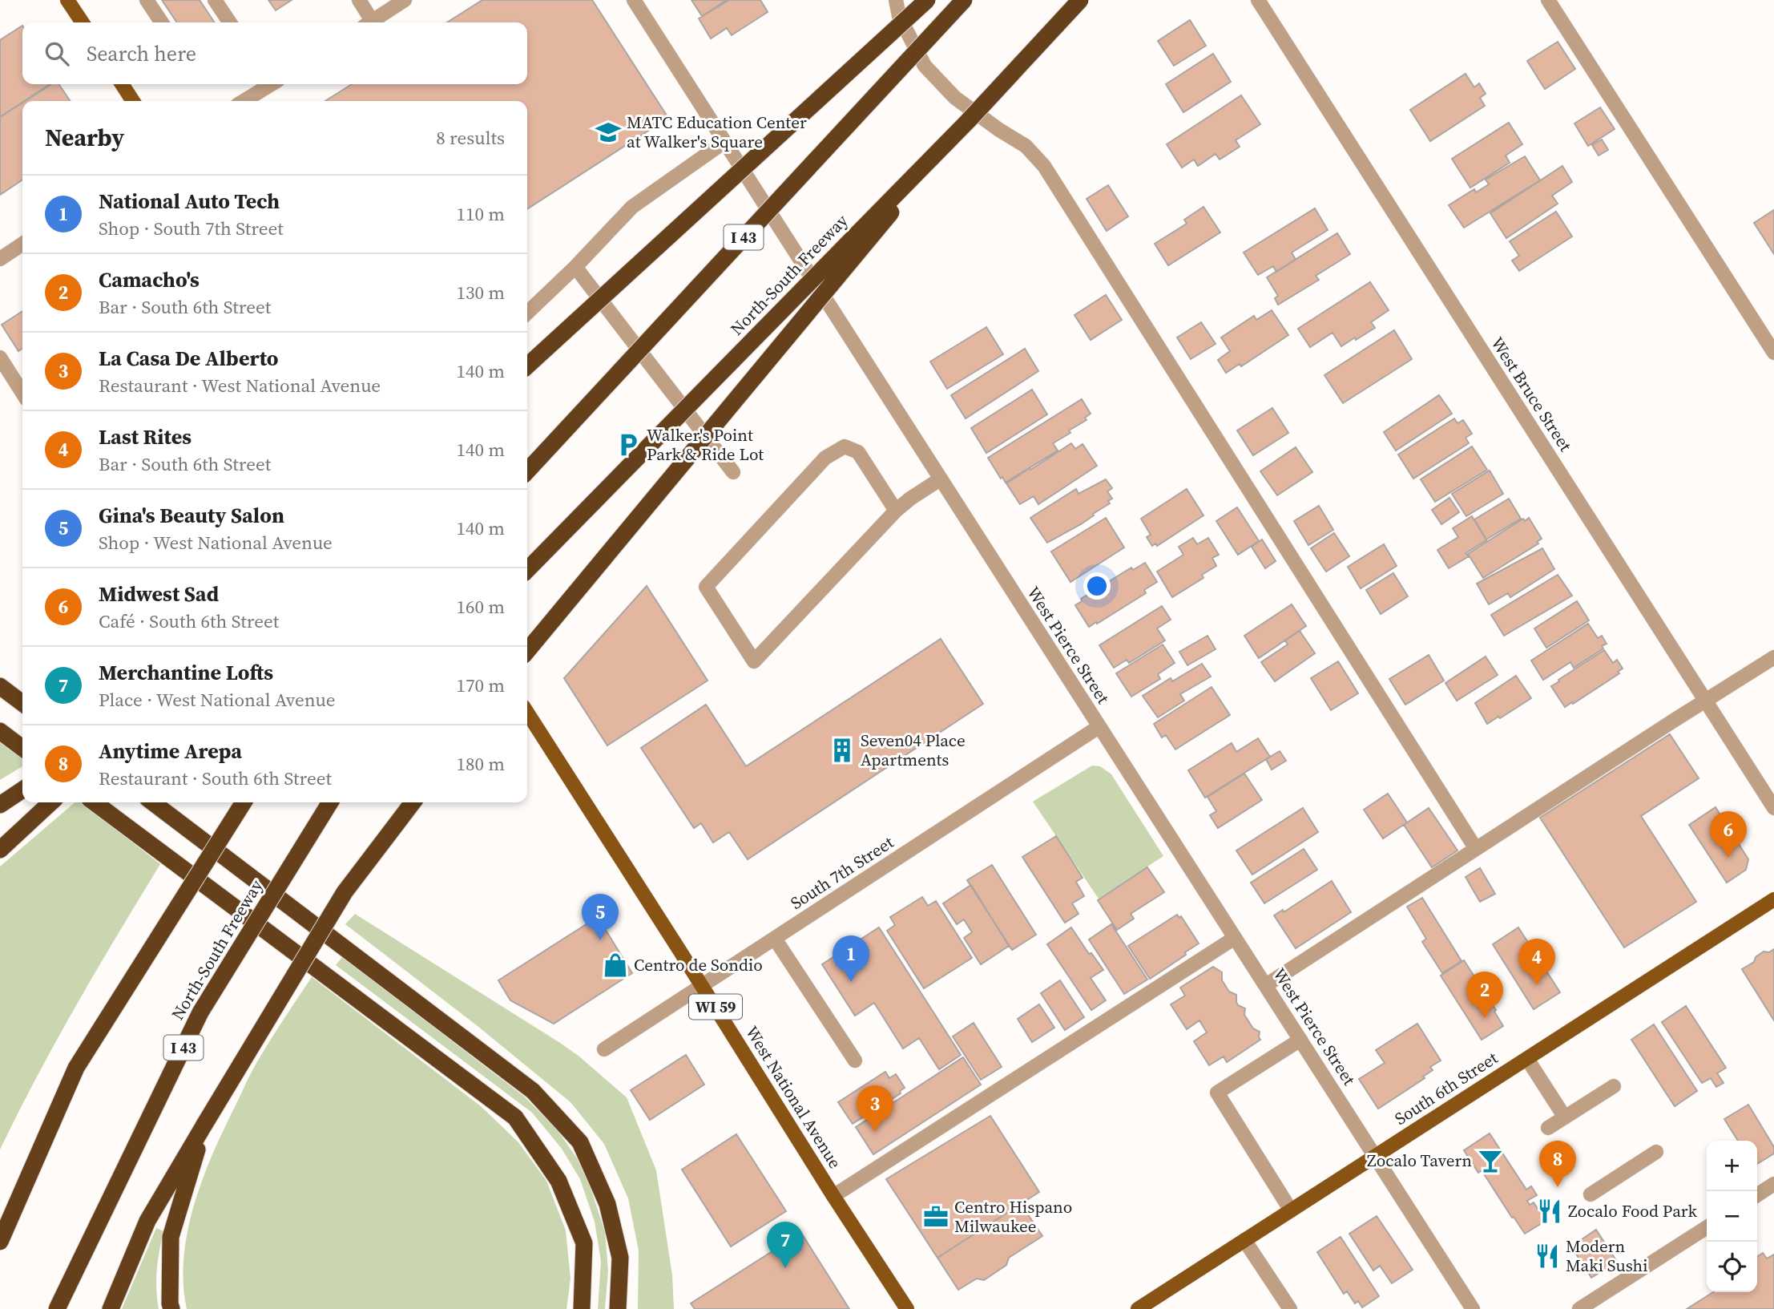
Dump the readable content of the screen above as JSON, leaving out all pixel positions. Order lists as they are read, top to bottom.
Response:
{
  "streets": {
    "highway": ["I 43", "North-South Freeway"],
    "main road": ["WI 59", "South 6th Street", "West National Avenue"],
    "street": ["West Bruce Street", "West Pierce Street", "South 7th Street"]
  },
  "crossings": [
    ["West Pierce Street", "South 7th Street"],
    ["West Pierce Street", "South 6th Street"],
    ["South 7th Street", "West National Avenue"]
  ],
  "places": {
    "school or university": ["MATC Education Center at Walker's Square"],
    "parking": ["Walker's Point Park & Ride Lot"],
    "building": ["Seven04 Place Apartments"],
    "shop": ["Centro de Sondio"],
    "bar": ["Zocalo Tavern"],
    "restaurant": ["Zocalo Food Park", "Modern Maki Sushi"],
    "office": ["Centro Hispano Milwaukee"]
  },
  "page": {
    "search": "Search here",
    "heading": ["Nearby", "8 results"],
    "list": [
      {
        "mark": "1",
        "name": "National Auto Tech",
        "note": "Shop · South 7th Street",
        "value": "110 m"
      },
      {
        "mark": "2",
        "name": "Camacho's",
        "note": "Bar · South 6th Street",
        "value": "130 m"
      },
      {
        "mark": "3",
        "name": "La Casa De Alberto",
        "note": "Restaurant · West National Avenue",
        "value": "140 m"
      },
      {
        "mark": "4",
        "name": "Last Rites",
        "note": "Bar · South 6th Street",
        "value": "140 m"
      },
      {
        "mark": "5",
        "name": "Gina's Beauty Salon",
        "note": "Shop · West National Avenue",
        "value": "140 m"
      },
      {
        "mark": "6",
        "name": "Midwest Sad",
        "note": "Café · South 6th Street",
        "value": "160 m"
      },
      {
        "mark": "7",
        "name": "Merchantine Lofts",
        "note": "Place · West National Avenue",
        "value": "170 m"
      },
      {
        "mark": "8",
        "name": "Anytime Arepa",
        "note": "Restaurant · South 6th Street",
        "value": "180 m"
      }
    ],
    "pins": [
      "6",
      "5",
      "1",
      "4",
      "2",
      "3",
      "8",
      "7"
    ],
    "map_buttons": ["+", "−"]
  }
}
